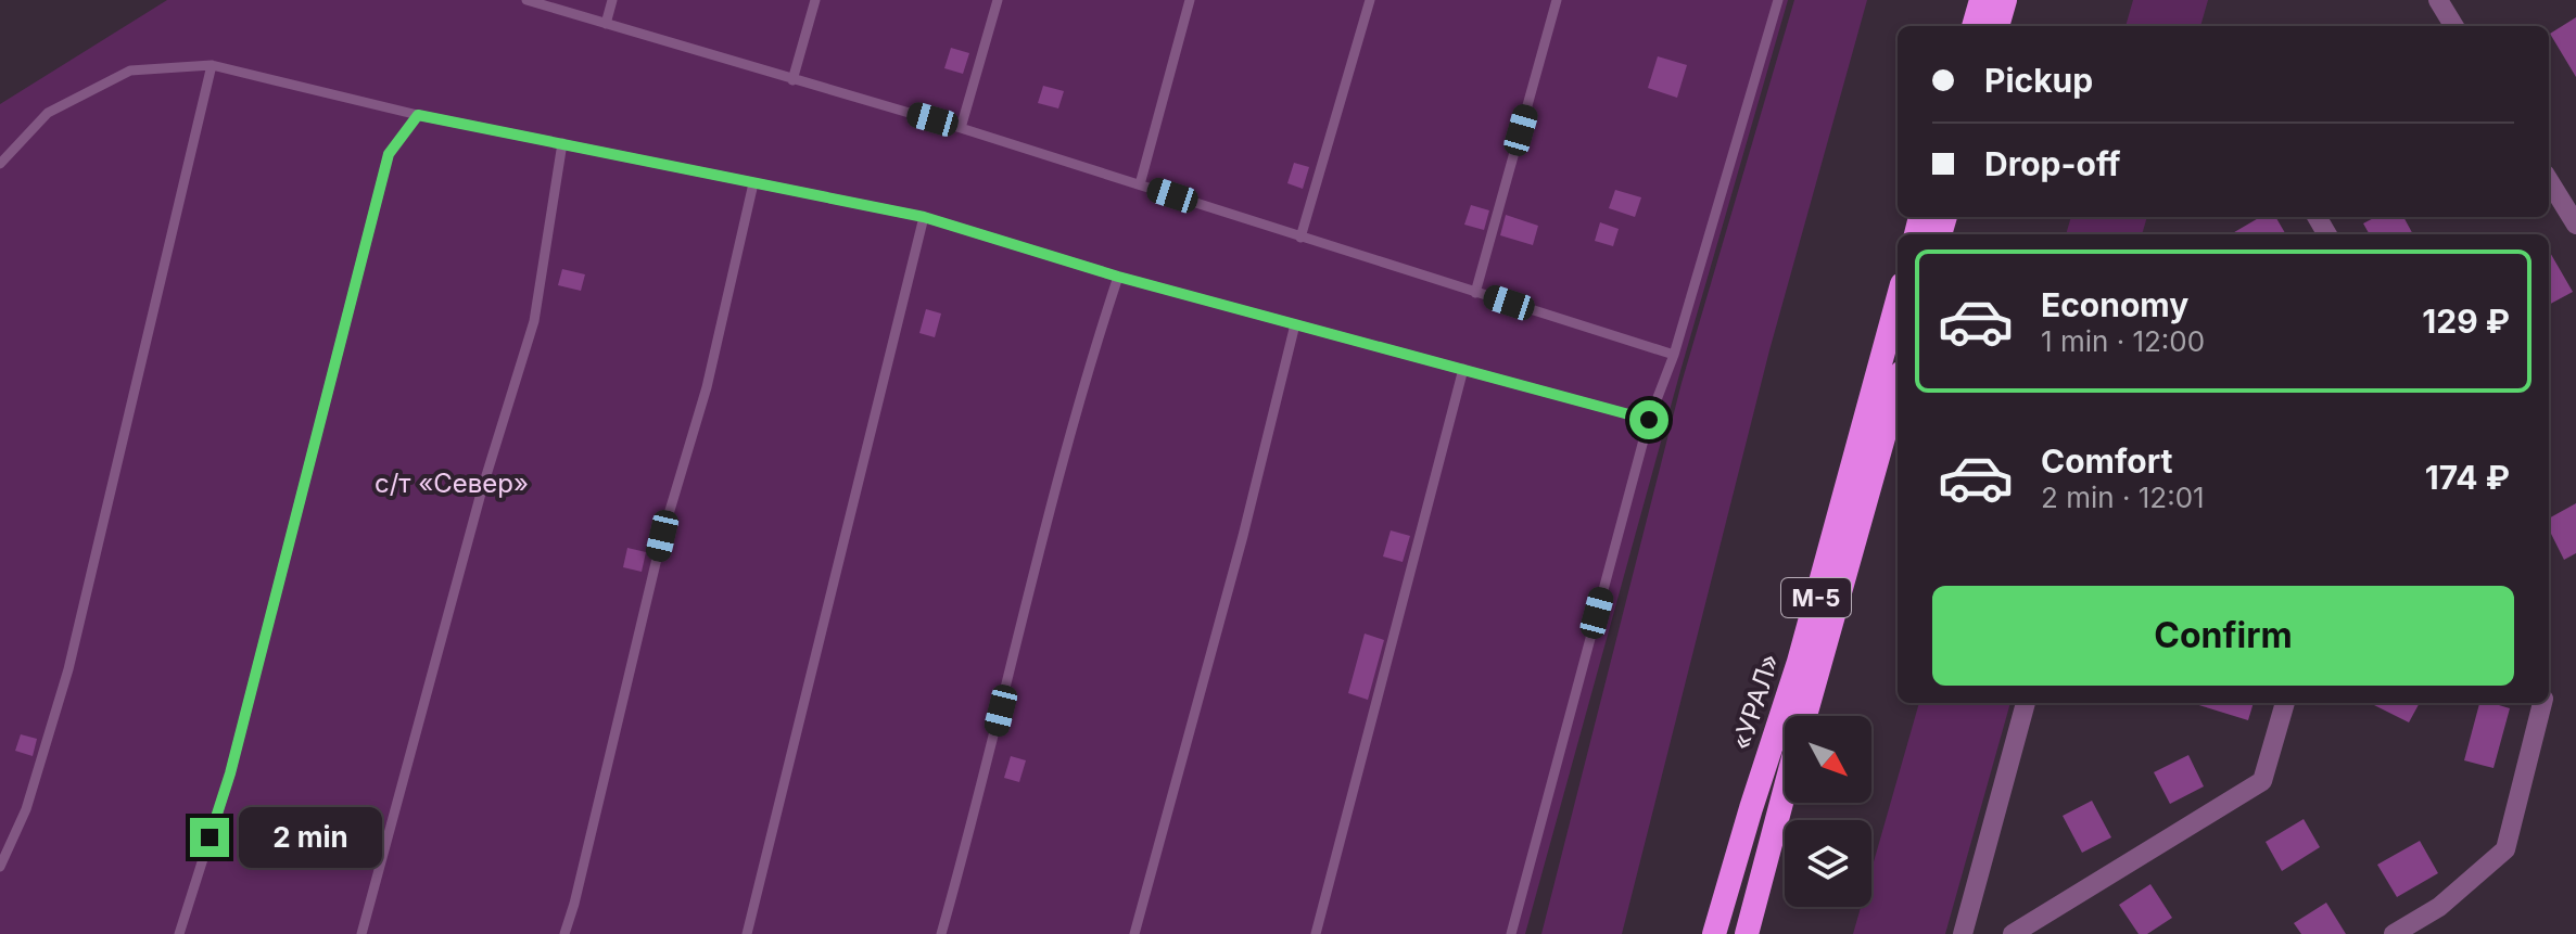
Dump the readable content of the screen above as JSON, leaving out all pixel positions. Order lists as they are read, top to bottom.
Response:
{
  "streets": {
    "highway": ["М-5", "«УРАЛ»"]
  },
  "parks": ["с/т «Север»"],
  "north": "bottom right",
  "page": {
    "banner": ["Pickup", "Drop-off"],
    "list": [
      {
        "name": "Economy",
        "note": "1 min · 12:00",
        "value": "129 ₽"
      },
      {
        "name": "Comfort",
        "note": "2 min · 12:01",
        "value": "174 ₽"
      }
    ],
    "buttons": "Confirm",
    "bubble": "2 min"
  }
}
